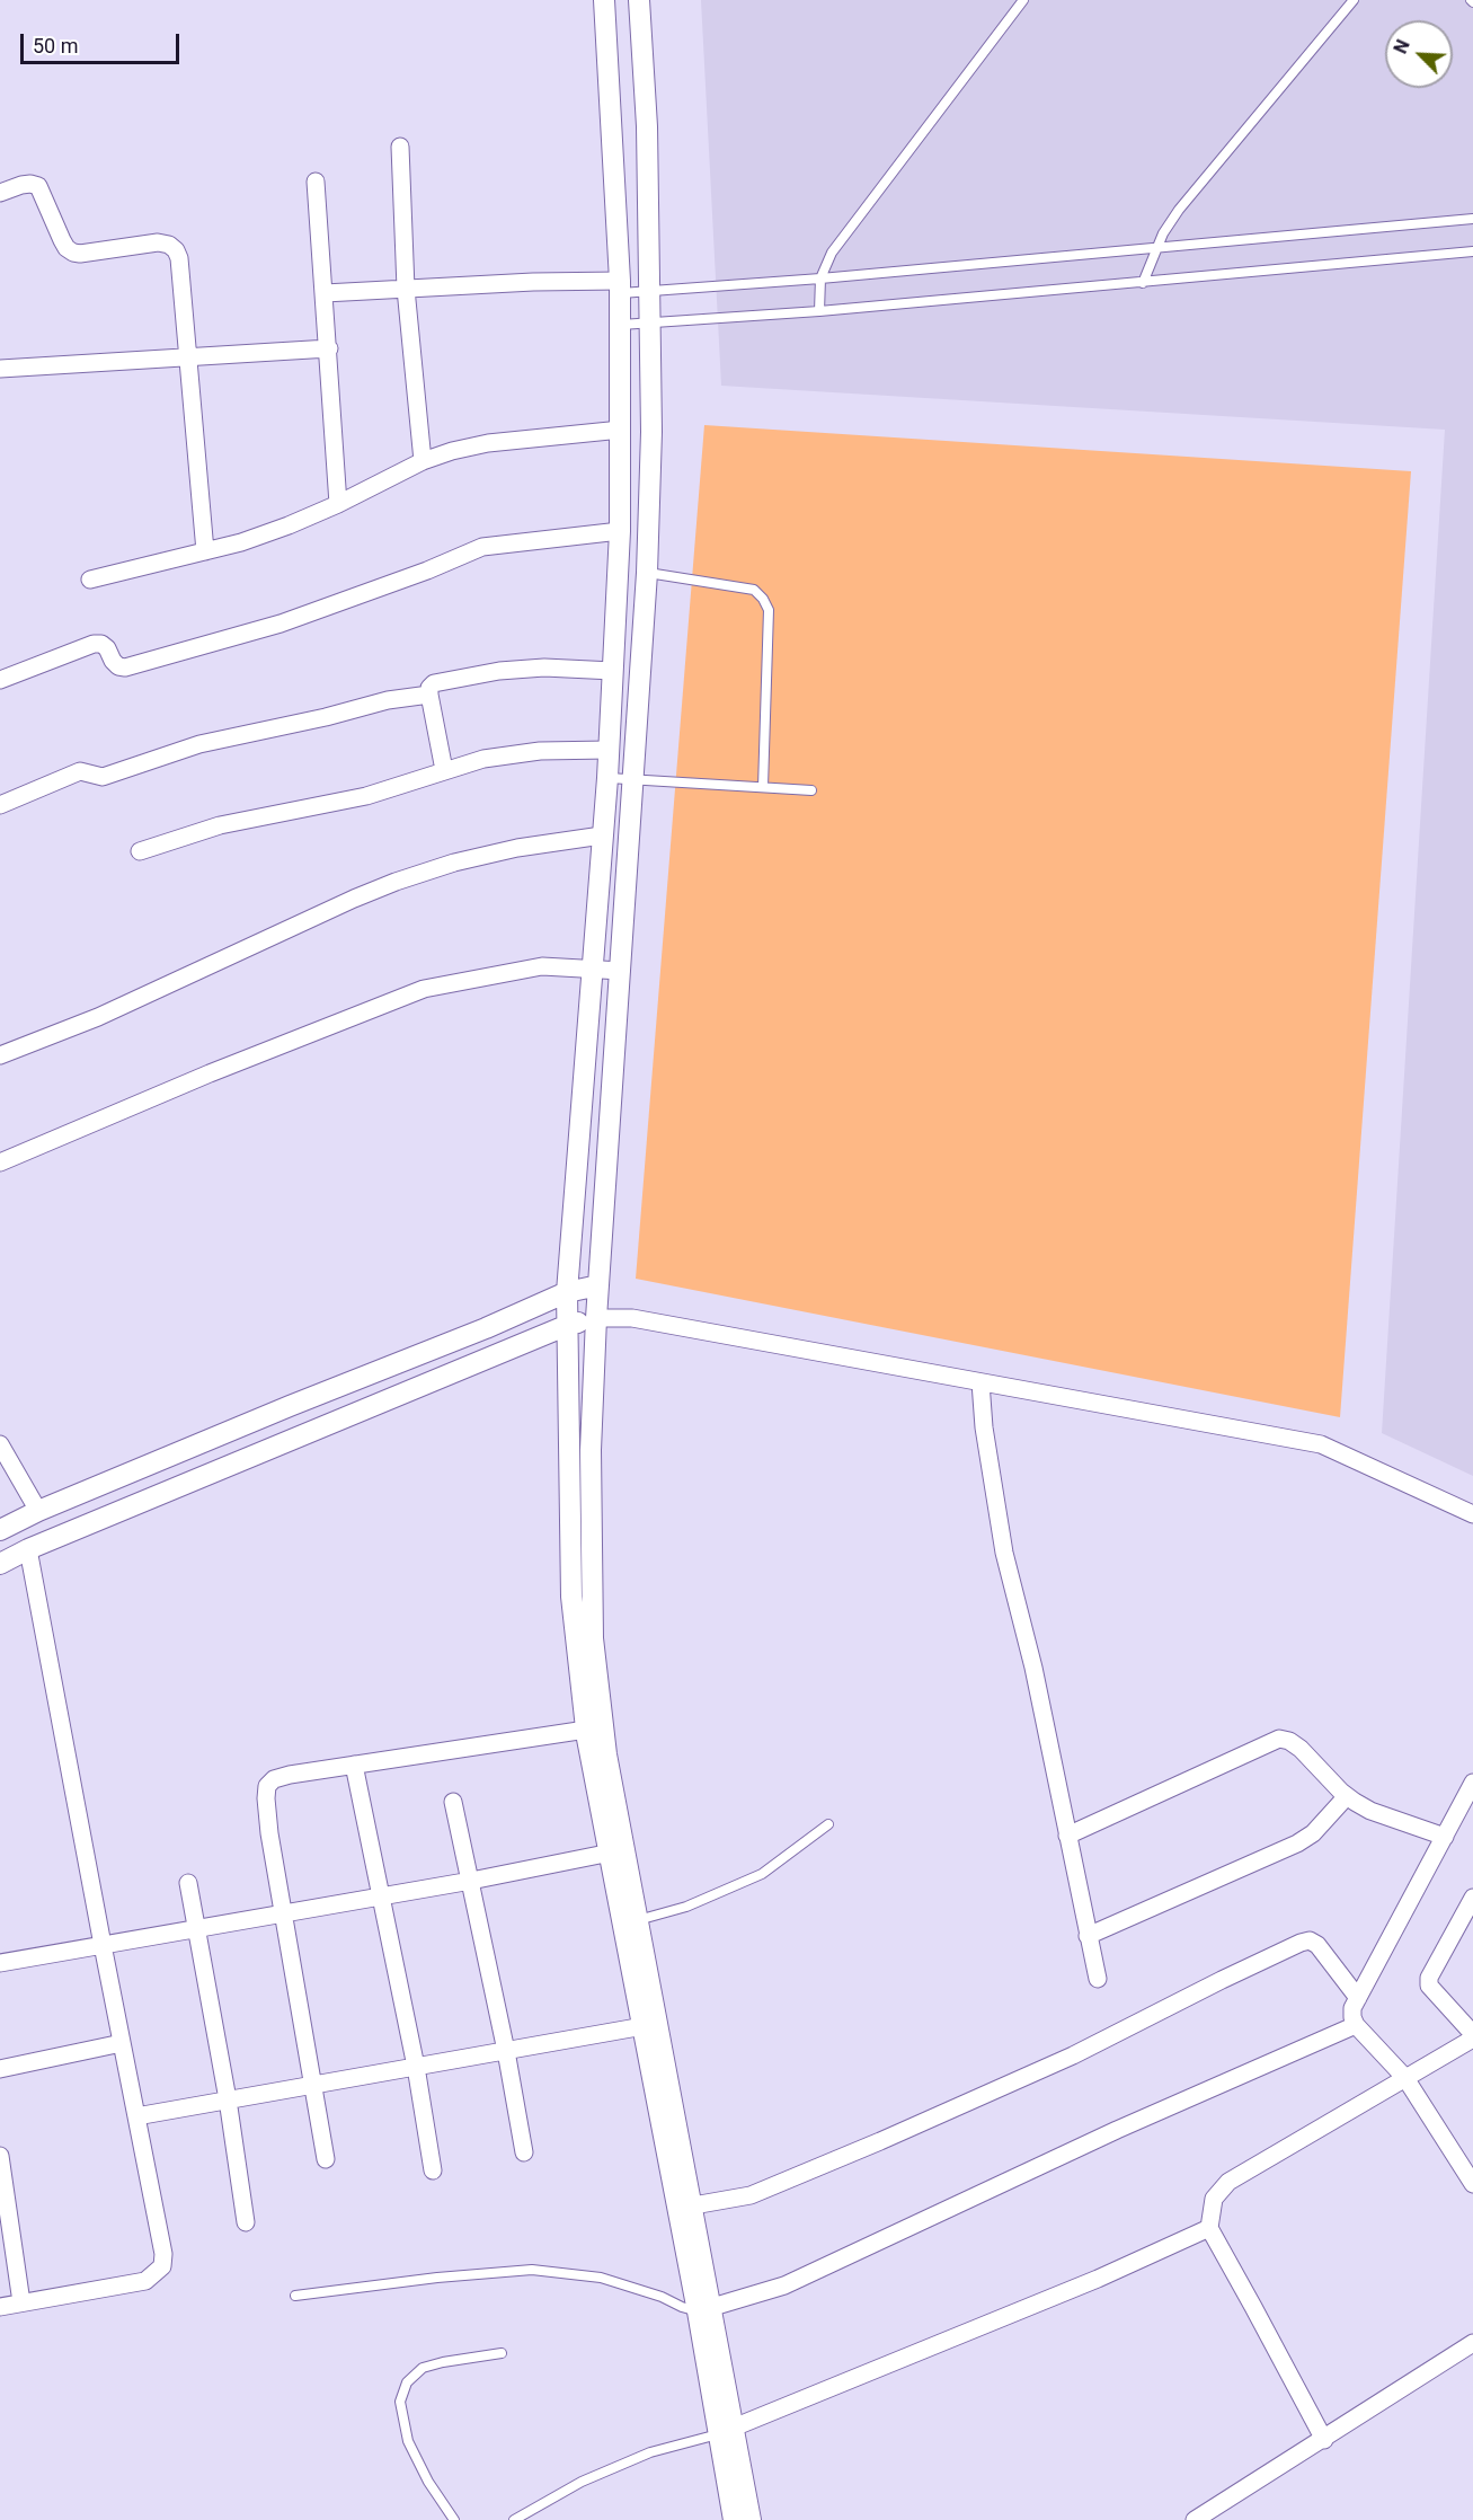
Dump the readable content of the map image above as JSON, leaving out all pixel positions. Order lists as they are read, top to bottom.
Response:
{
  "scale_bar": "50 m",
  "north": "top left"
}
